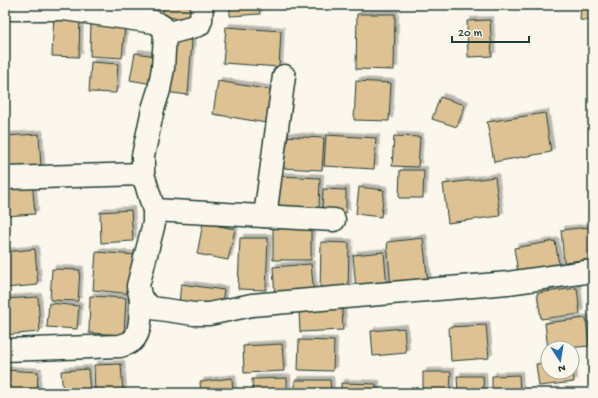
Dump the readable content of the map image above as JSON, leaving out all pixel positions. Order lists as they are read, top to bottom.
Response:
{
  "scale_bar": "20 m",
  "north": "bottom"
}
